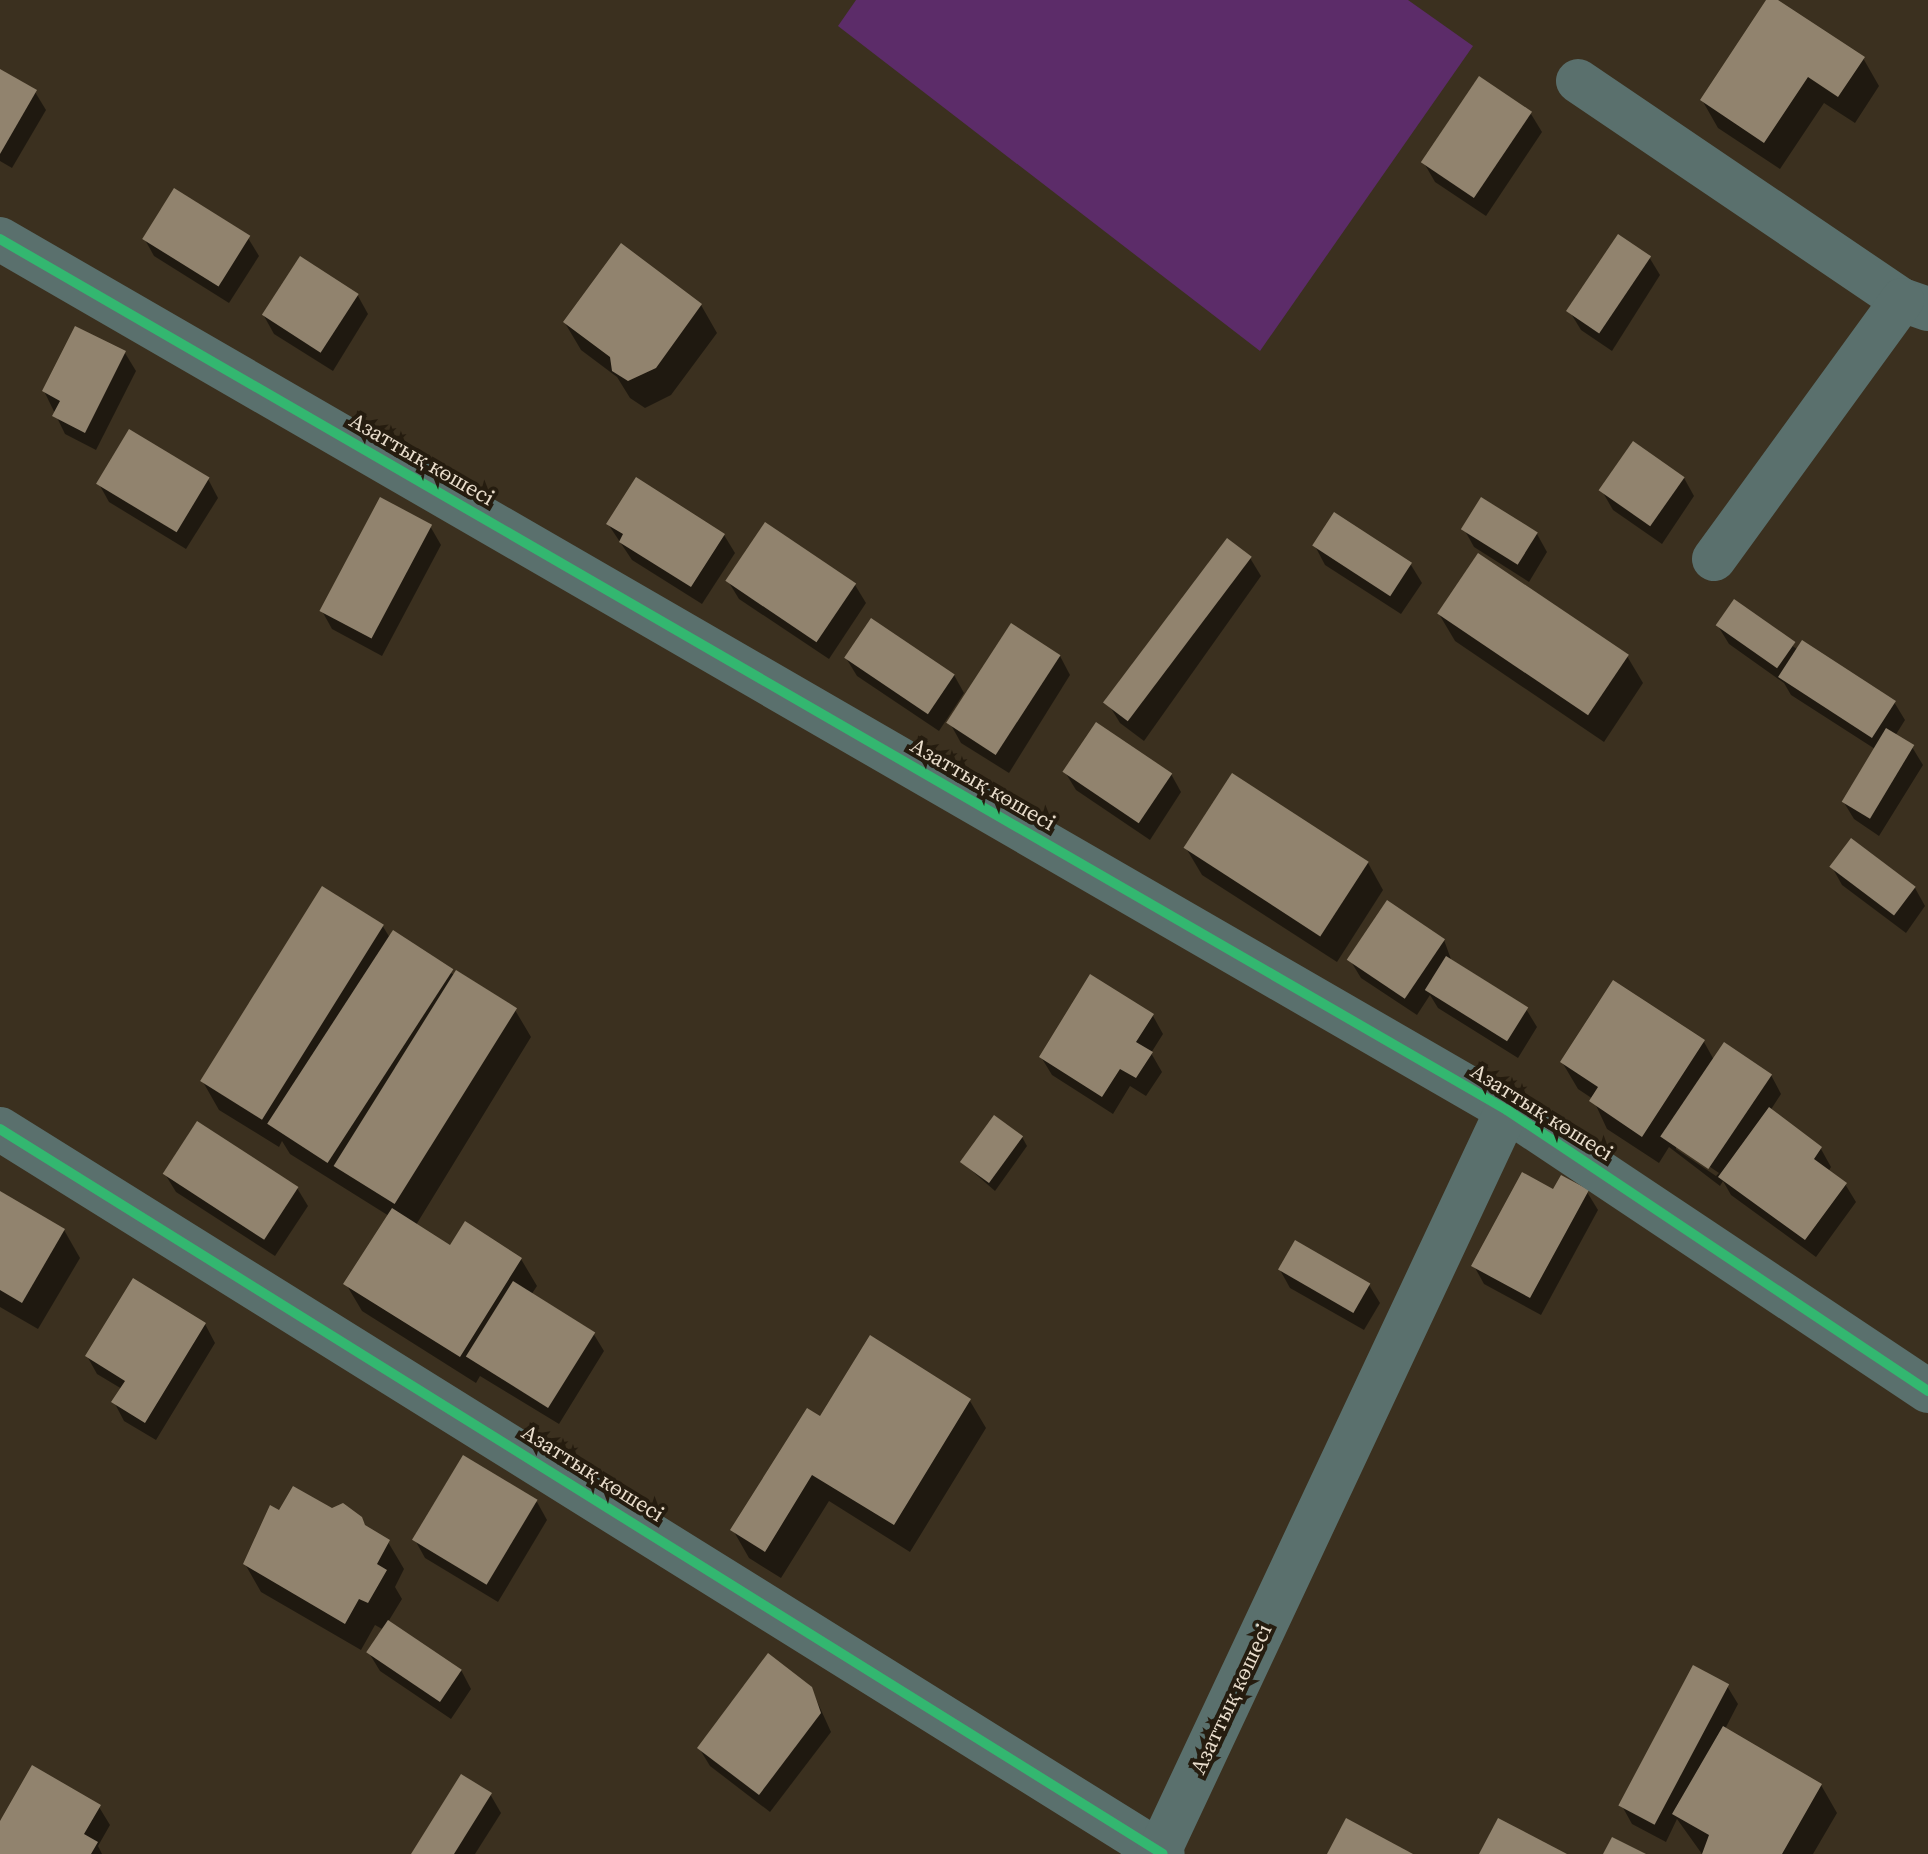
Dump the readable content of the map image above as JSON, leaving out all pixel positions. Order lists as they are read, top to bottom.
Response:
{
  "streets": {
    "street": ["Азаттық көшесі"]
  }
}
